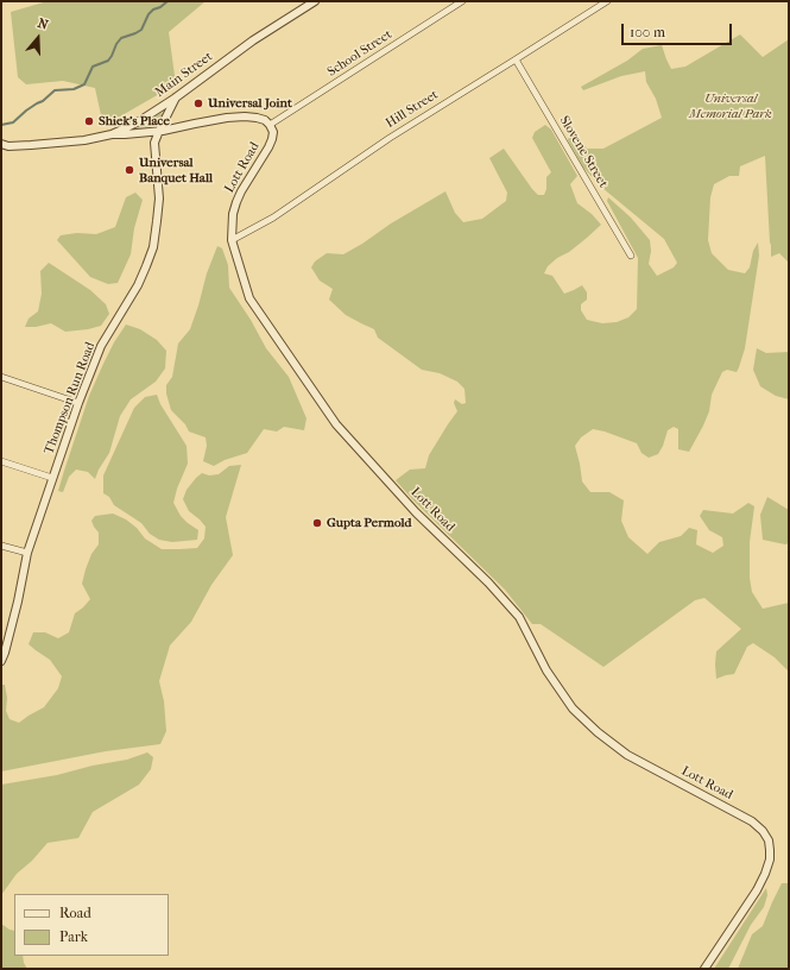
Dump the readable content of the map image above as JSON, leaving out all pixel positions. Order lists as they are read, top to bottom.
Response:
{
  "streets": {
    "street": [
      "School Street",
      "Main Street",
      "Hill Street",
      "Slovene Street",
      "Lott Road",
      "Thompson Run Road"
    ]
  },
  "crossings": [
    ["School Street", "Lott Road"],
    ["Main Street", "Thompson Run Road"],
    ["Hill Street", "Slovene Street"],
    ["Hill Street", "Lott Road"]
  ],
  "parks": ["Universal Memorial Park"],
  "places": [
    "Universal Joint",
    "Shiek's Place",
    "Universal Banquet Hall",
    "Gupta Permold"
  ],
  "legend": ["Road", "Park"],
  "scale_bar": "100 m",
  "north": "top"
}
